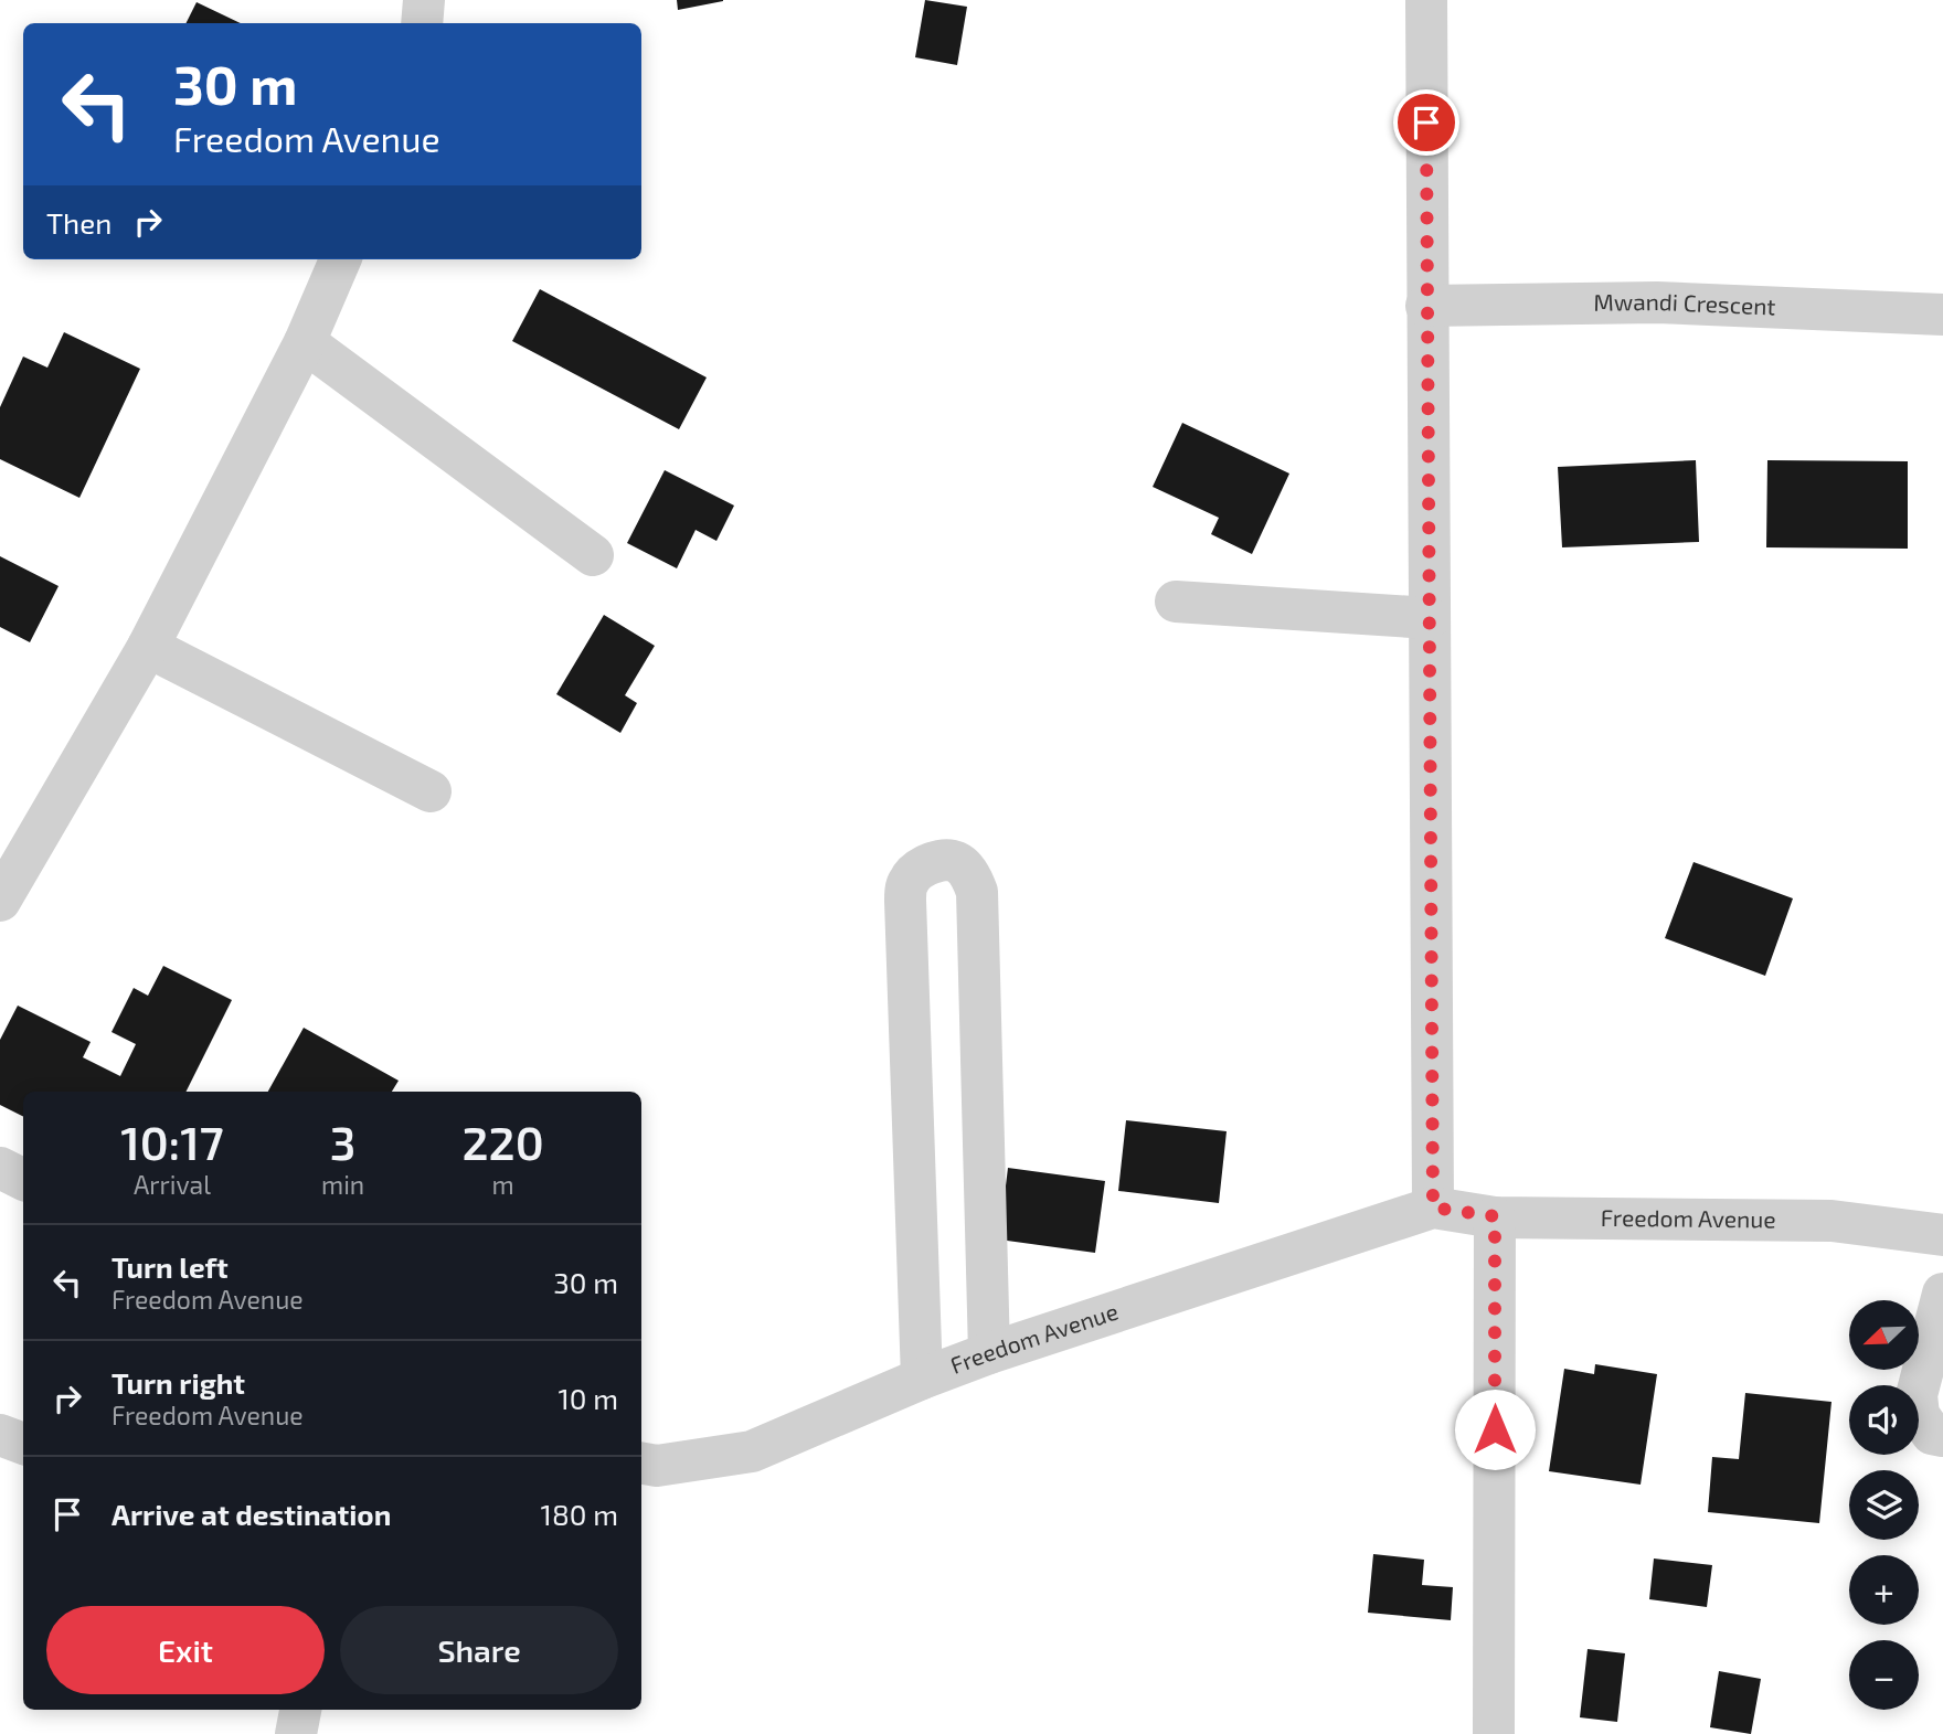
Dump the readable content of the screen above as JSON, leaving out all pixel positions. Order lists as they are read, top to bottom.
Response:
{
  "streets": {
    "street": ["Mwandi Crescent", "Freedom Avenue"]
  },
  "north": "bottom left",
  "page": {
    "turn": ["30 m", "Freedom Avenue"],
    "then": "Then",
    "eta": [
      "10:17",
      "Arrival",
      "3",
      "min",
      "220",
      "m"
    ],
    "list": [
      {
        "name": "Turn left",
        "note": "Freedom Avenue",
        "value": "30 m"
      },
      {
        "name": "Turn right",
        "note": "Freedom Avenue",
        "value": "10 m"
      },
      {
        "name": "Arrive at destination",
        "value": "180 m"
      }
    ],
    "map_buttons": ["+", "−"],
    "buttons": ["Exit", "Share"]
  }
}
